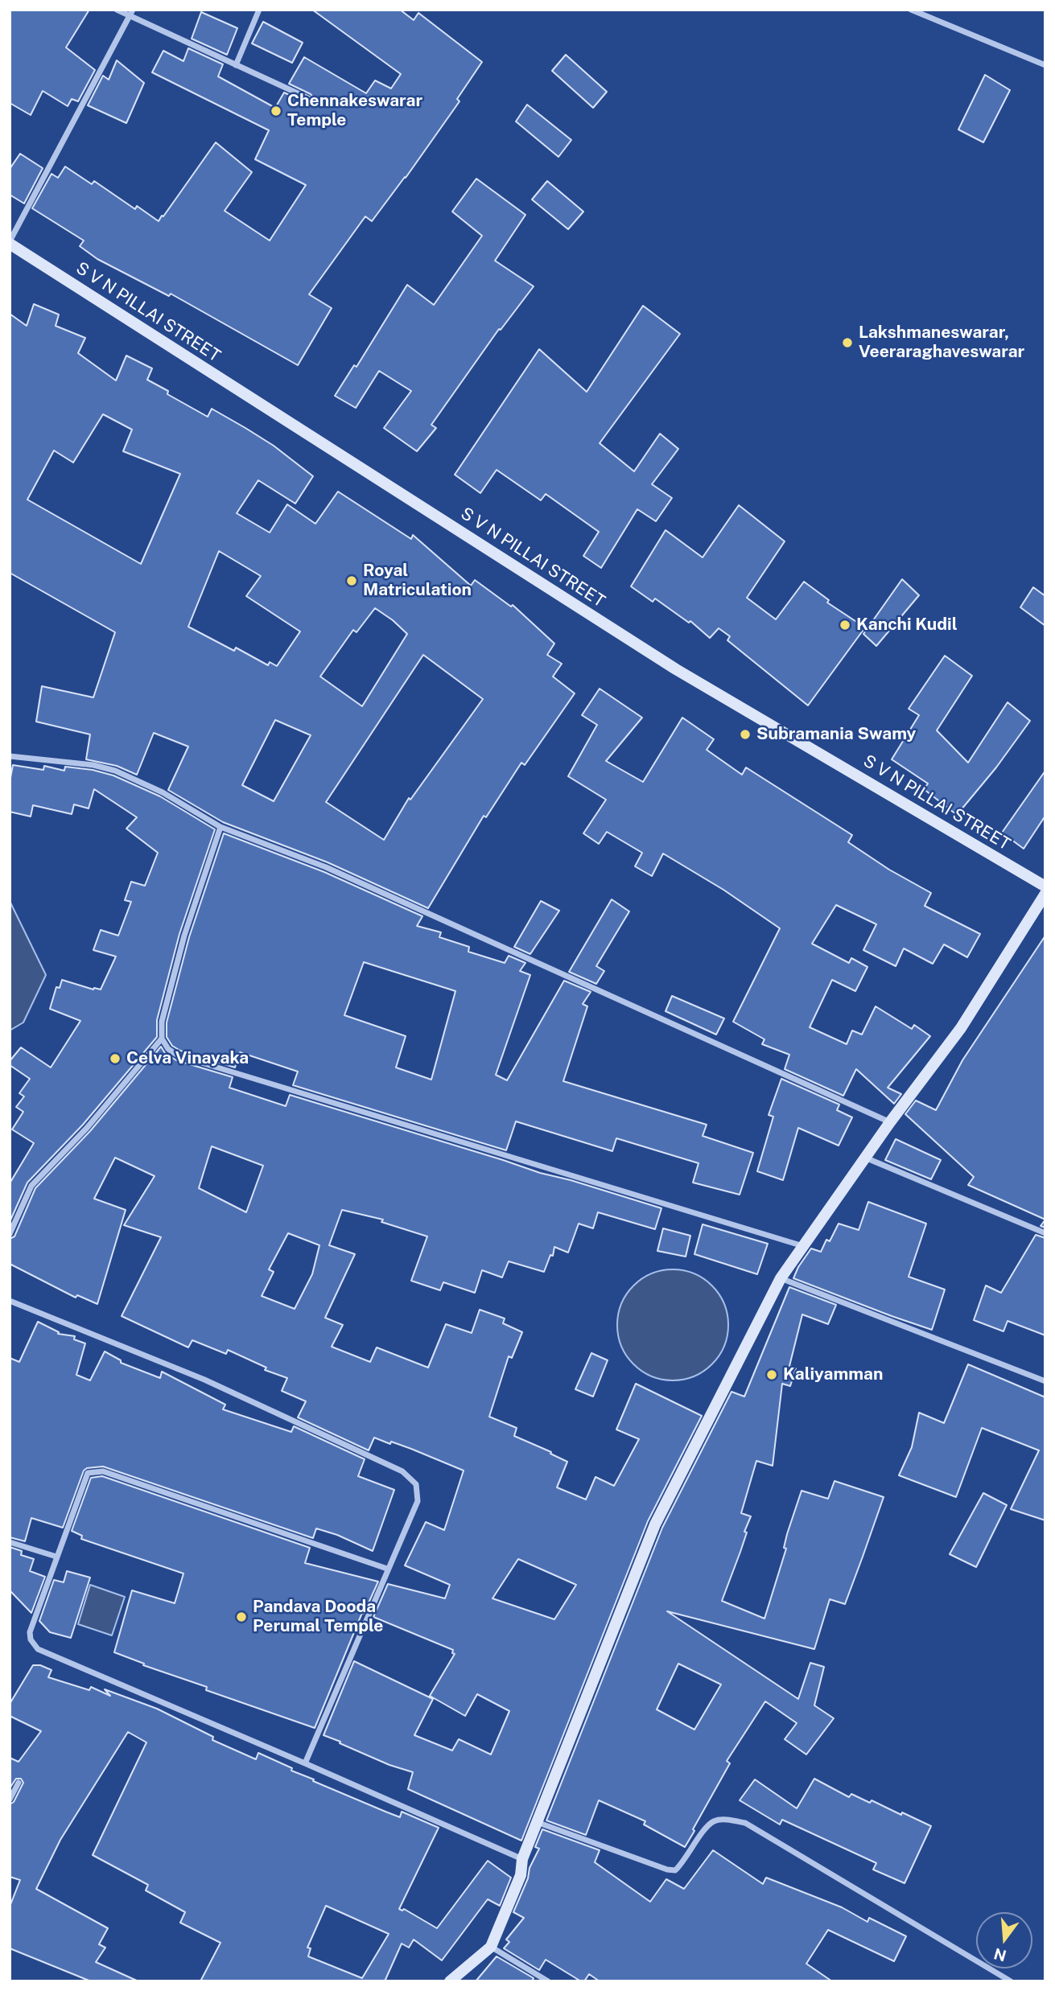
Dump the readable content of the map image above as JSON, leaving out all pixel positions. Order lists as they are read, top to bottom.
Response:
{
  "streets": {
    "main road": ["S V N PILLAI STREET"]
  },
  "places": [
    "Chennakeswarar Temple",
    "Lakshmaneswarar, Veeraraghaveswarar",
    "Royal Matriculation",
    "Kanchi Kudil",
    "Subramania Swamy",
    "Celva Vinayaka",
    "Kaliyamman",
    "Pandava Dooda Perumal Temple"
  ],
  "north": "bottom"
}
